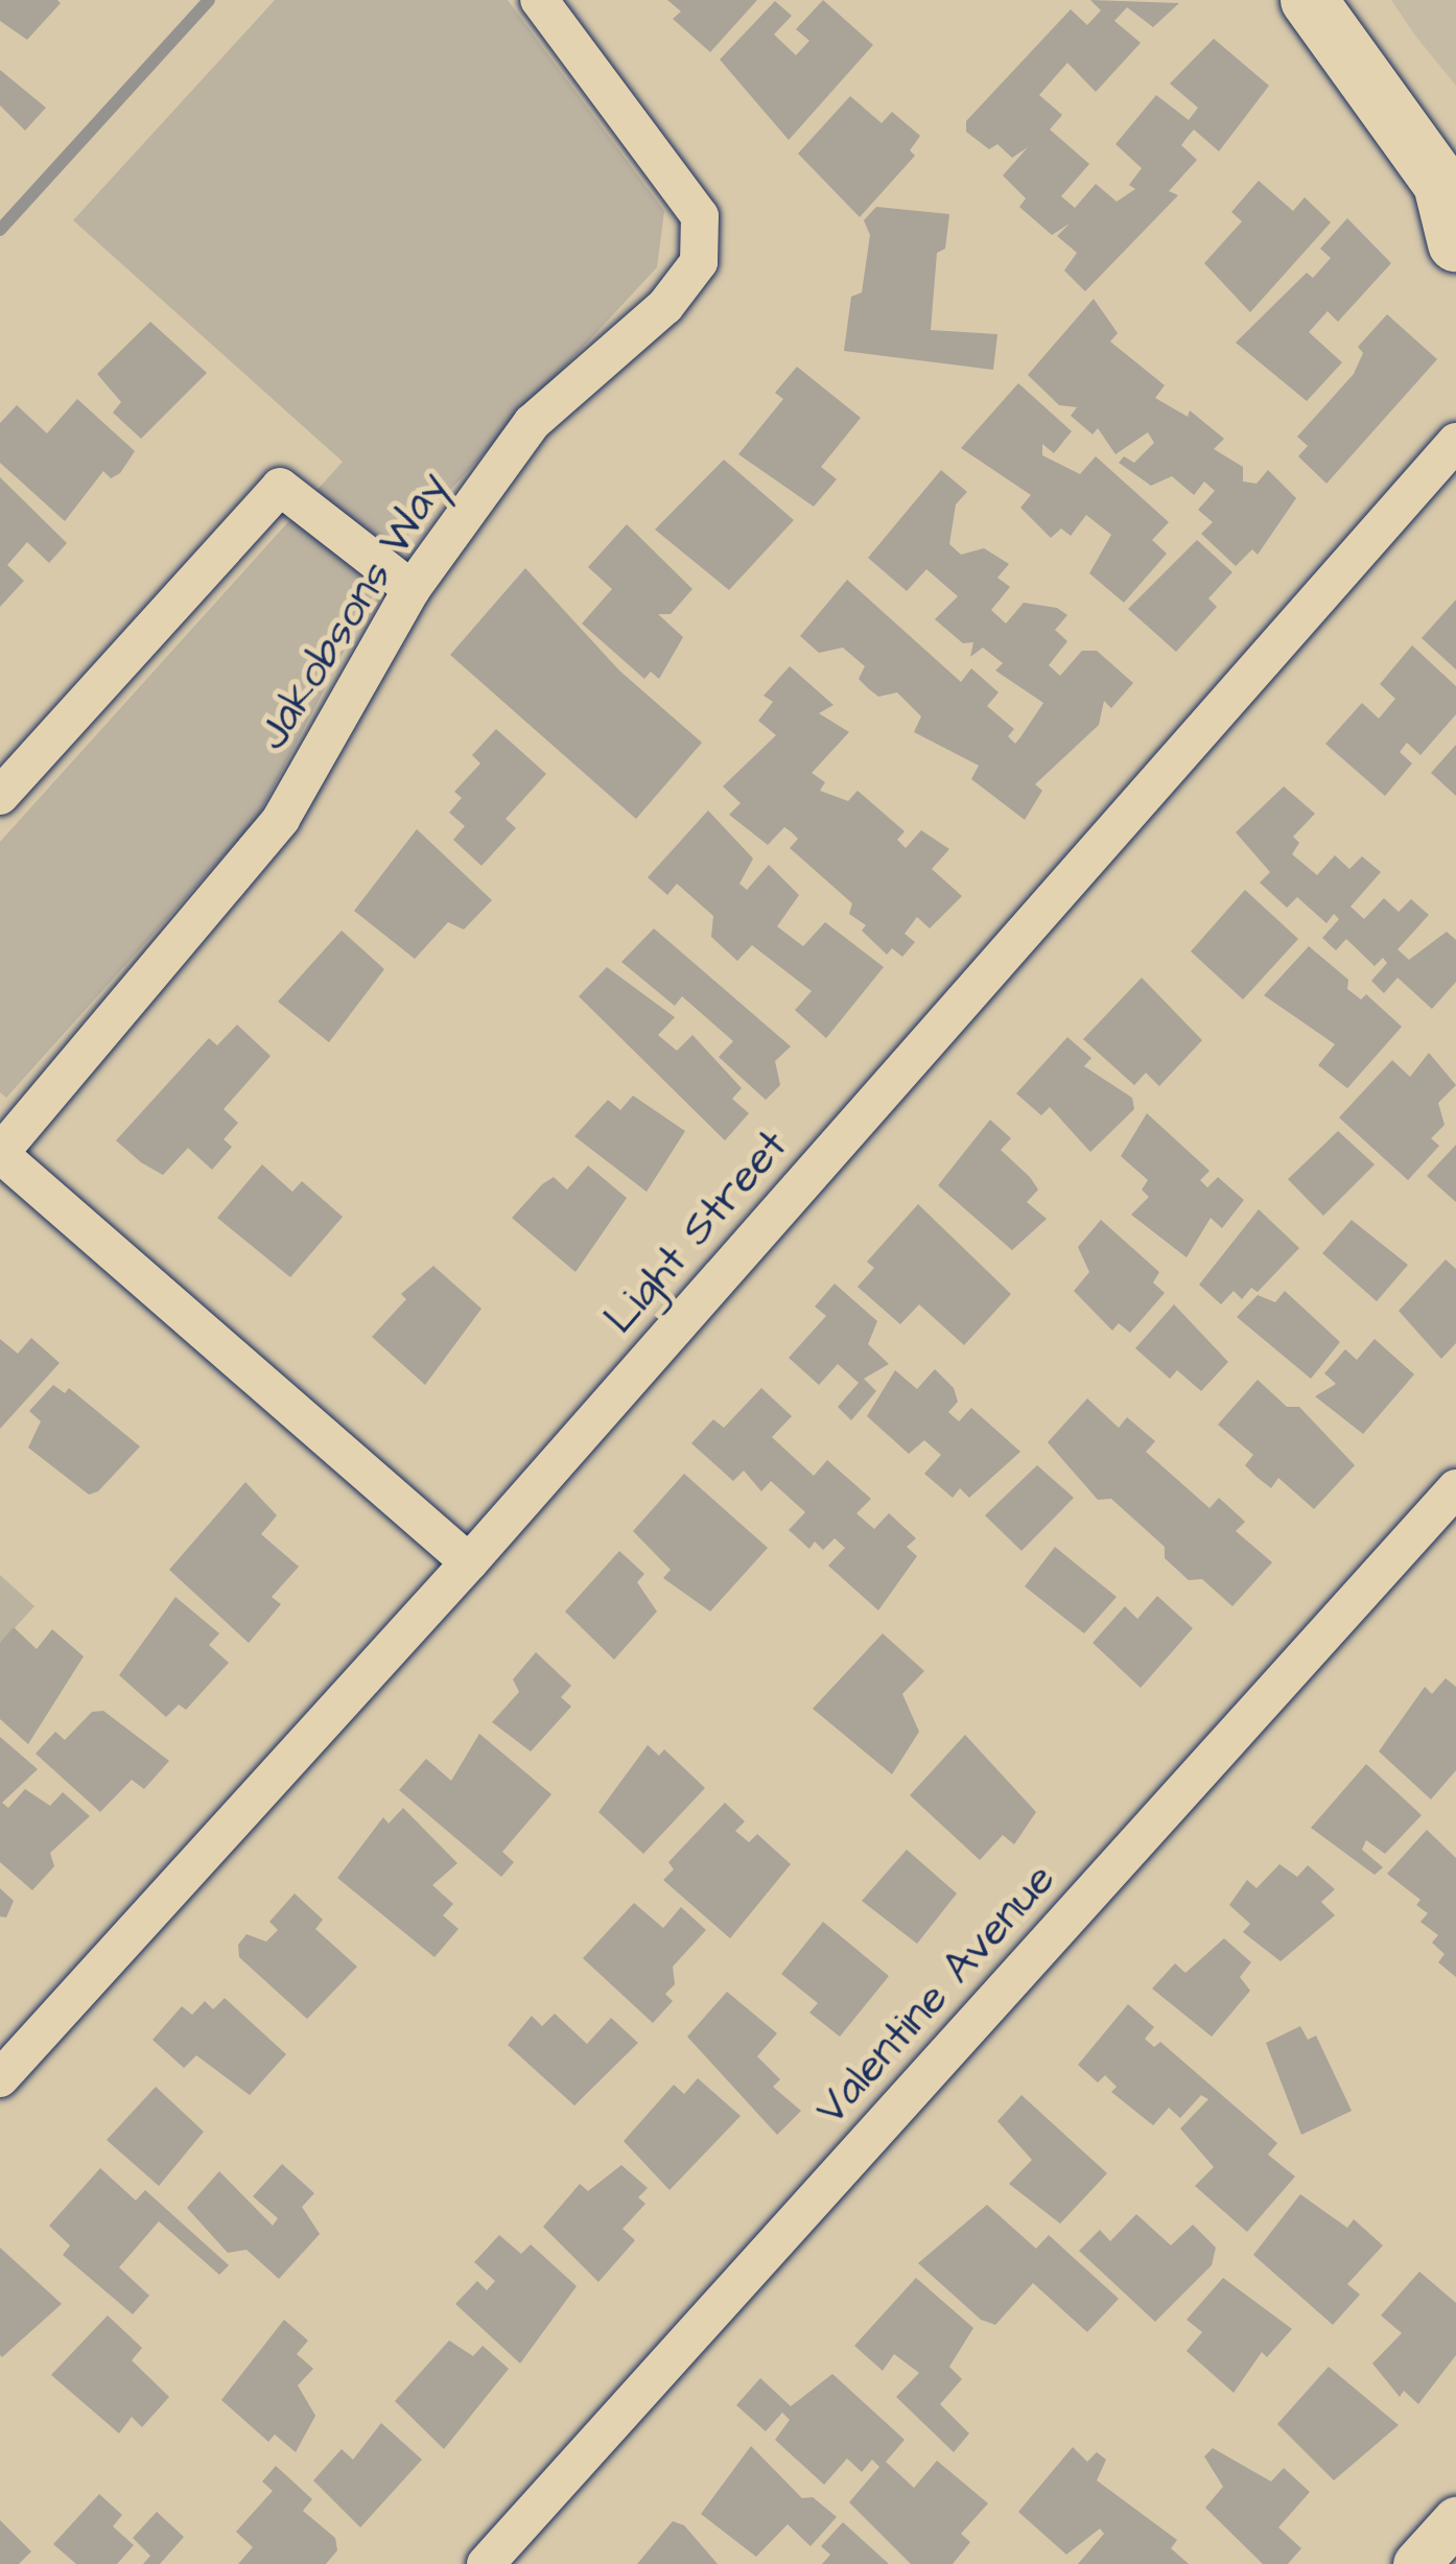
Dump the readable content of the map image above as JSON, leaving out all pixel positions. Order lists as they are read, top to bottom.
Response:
{
  "streets": {
    "street": ["Jakobsons Way", "Light Street", "Valentine Avenue"]
  },
  "crossings": [
    ["Jakobsons Way", "Light Street"]
  ]
}
